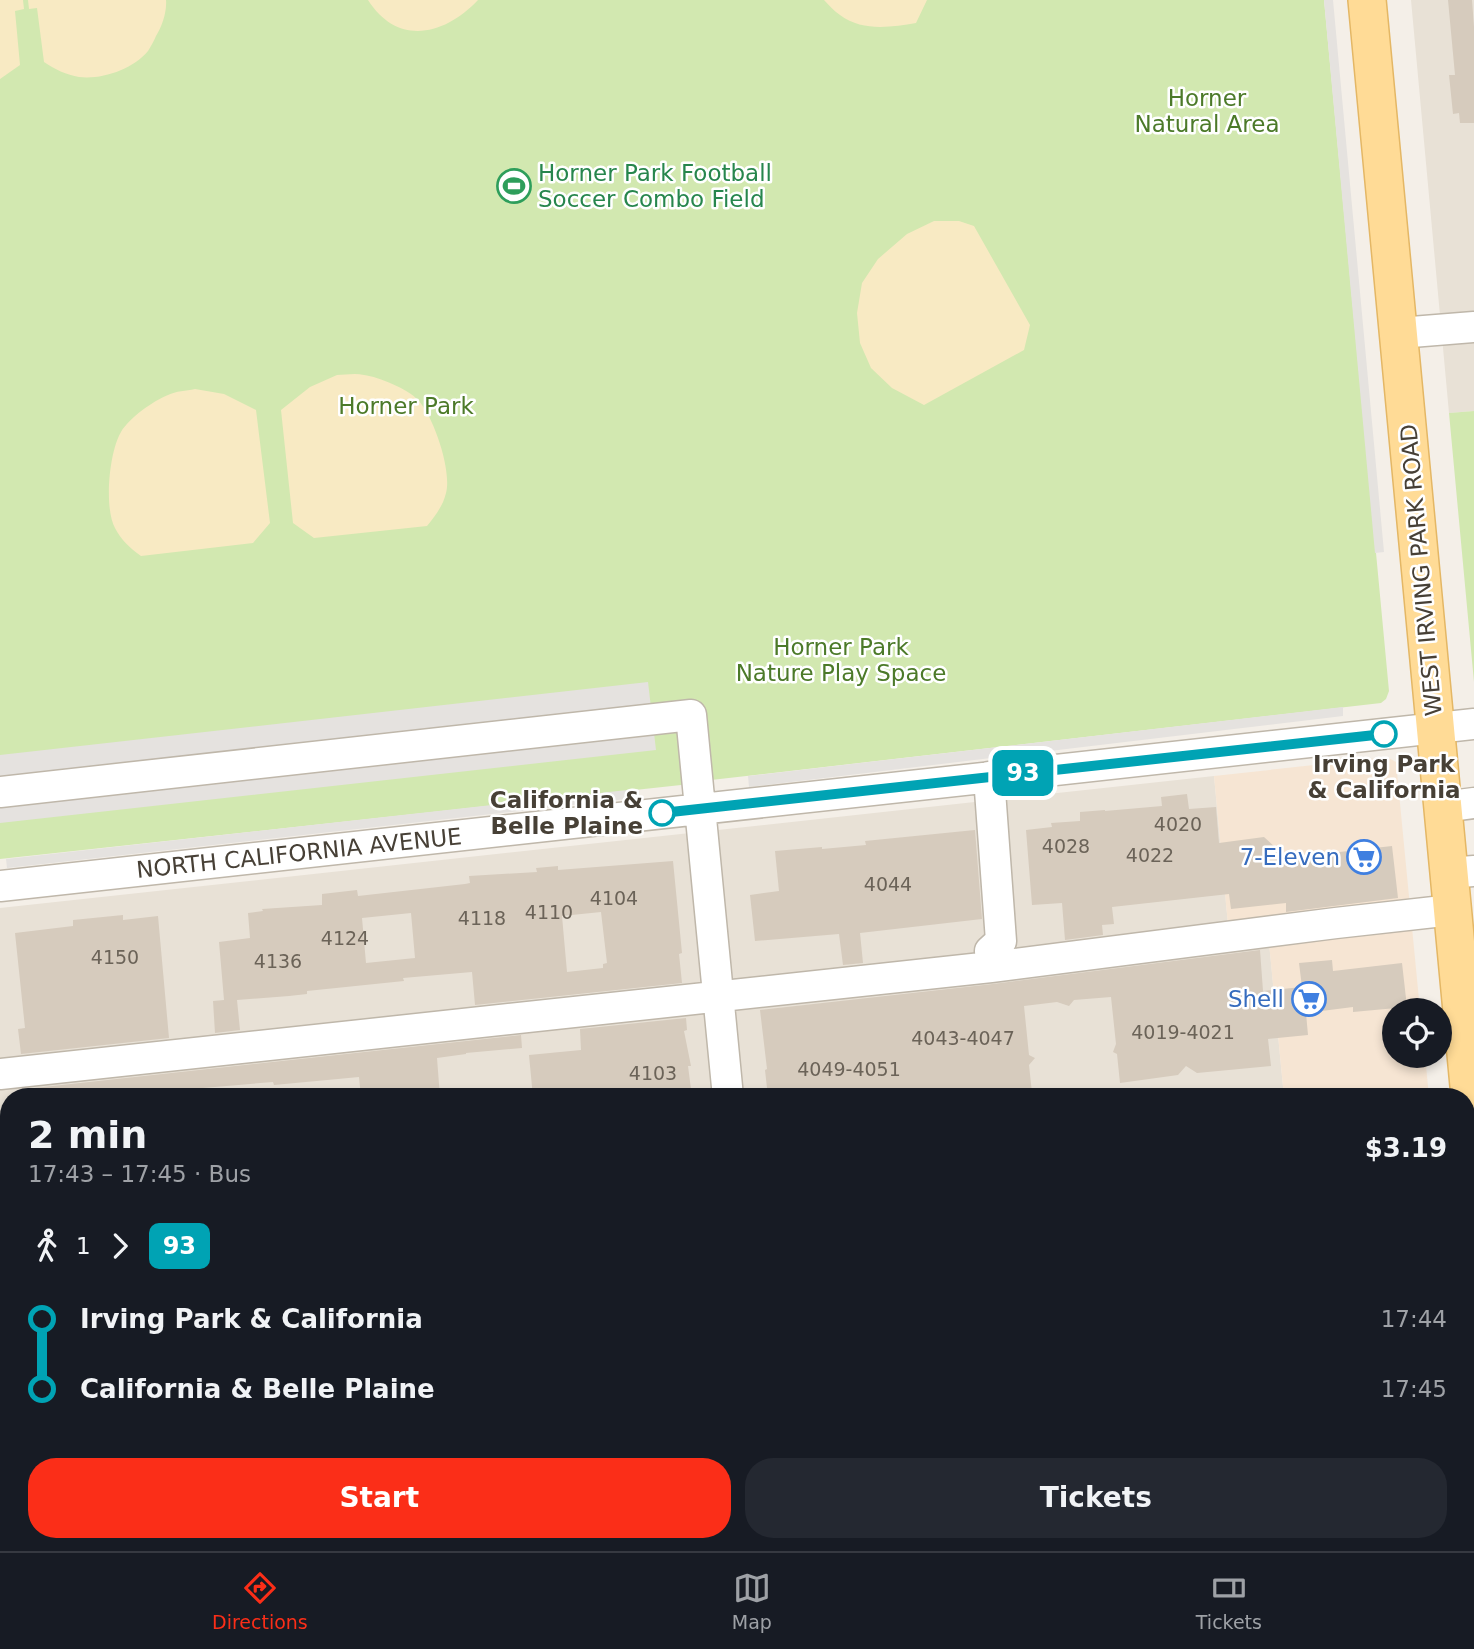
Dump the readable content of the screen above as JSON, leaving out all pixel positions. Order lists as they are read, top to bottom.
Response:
{
  "streets": {
    "main road": ["WEST IRVING PARK ROAD"],
    "street": ["NORTH CALIFORNIA AVENUE"]
  },
  "crossings": [
    ["WEST IRVING PARK ROAD", "NORTH CALIFORNIA AVENUE"]
  ],
  "parks": ["Horner Natural Area", "Horner Park", "Horner Park Nature Play Space"],
  "places": {
    "sports": ["Horner Park Football Soccer Combo Field"],
    "other": ["Irving Park & California", "California & Belle Plaine"],
    "supermarket": ["7-Eleven", "Shell"]
  },
  "lines": ["bus line 93"],
  "house_numbers": [
    "4020",
    "4028",
    "4022",
    "4044",
    "4104",
    "4110",
    "4118",
    "4124",
    "4150",
    "4136",
    "4019-4021",
    "4043-4047",
    "4049-4051",
    "4103"
  ],
  "page": {
    "on_map": "93",
    "heading": ["2 min", "17:43 – 17:45 · Bus", "$3.19"],
    "legs": ["1", "93"],
    "list": [
      {
        "name": "Irving Park & California",
        "value": "17:44"
      },
      {
        "name": "California & Belle Plaine",
        "value": "17:45"
      }
    ],
    "buttons": ["Start", "Tickets"],
    "tabs": ["Directions", "Map", "Tickets"]
  }
}
